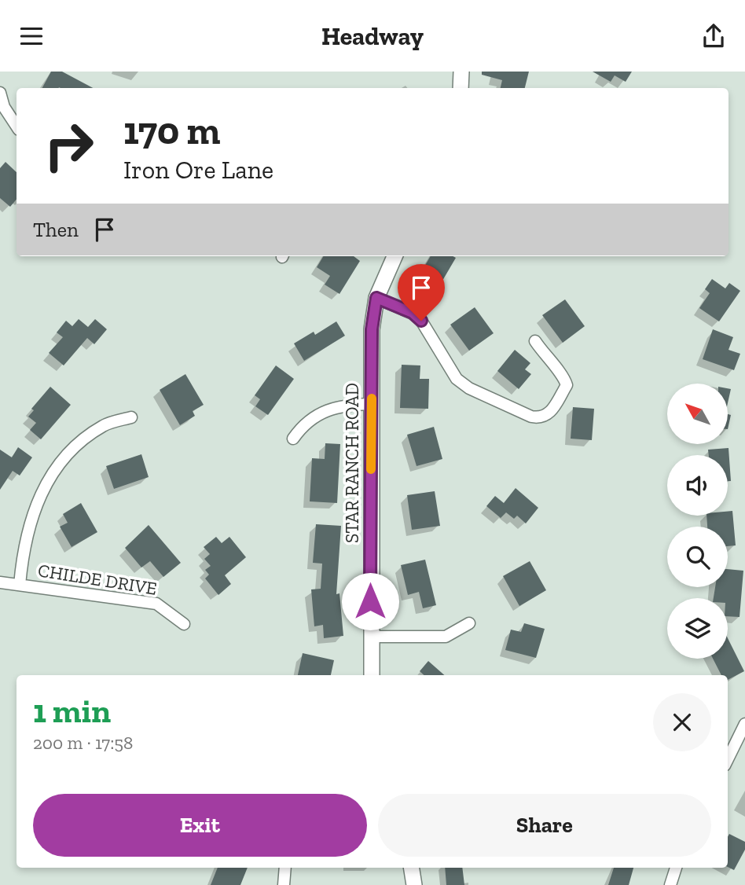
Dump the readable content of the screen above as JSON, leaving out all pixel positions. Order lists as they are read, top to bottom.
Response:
{
  "streets": {
    "street": ["STAR RANCH ROAD", "CHILDE DRIVE"]
  },
  "north": "top left",
  "page": {
    "header": "Headway",
    "turn": ["170 m", "Iron Ore Lane"],
    "then": "Then",
    "heading": ["1 min", "200 m · 17:58"],
    "buttons": ["Exit", "Share"]
  }
}
